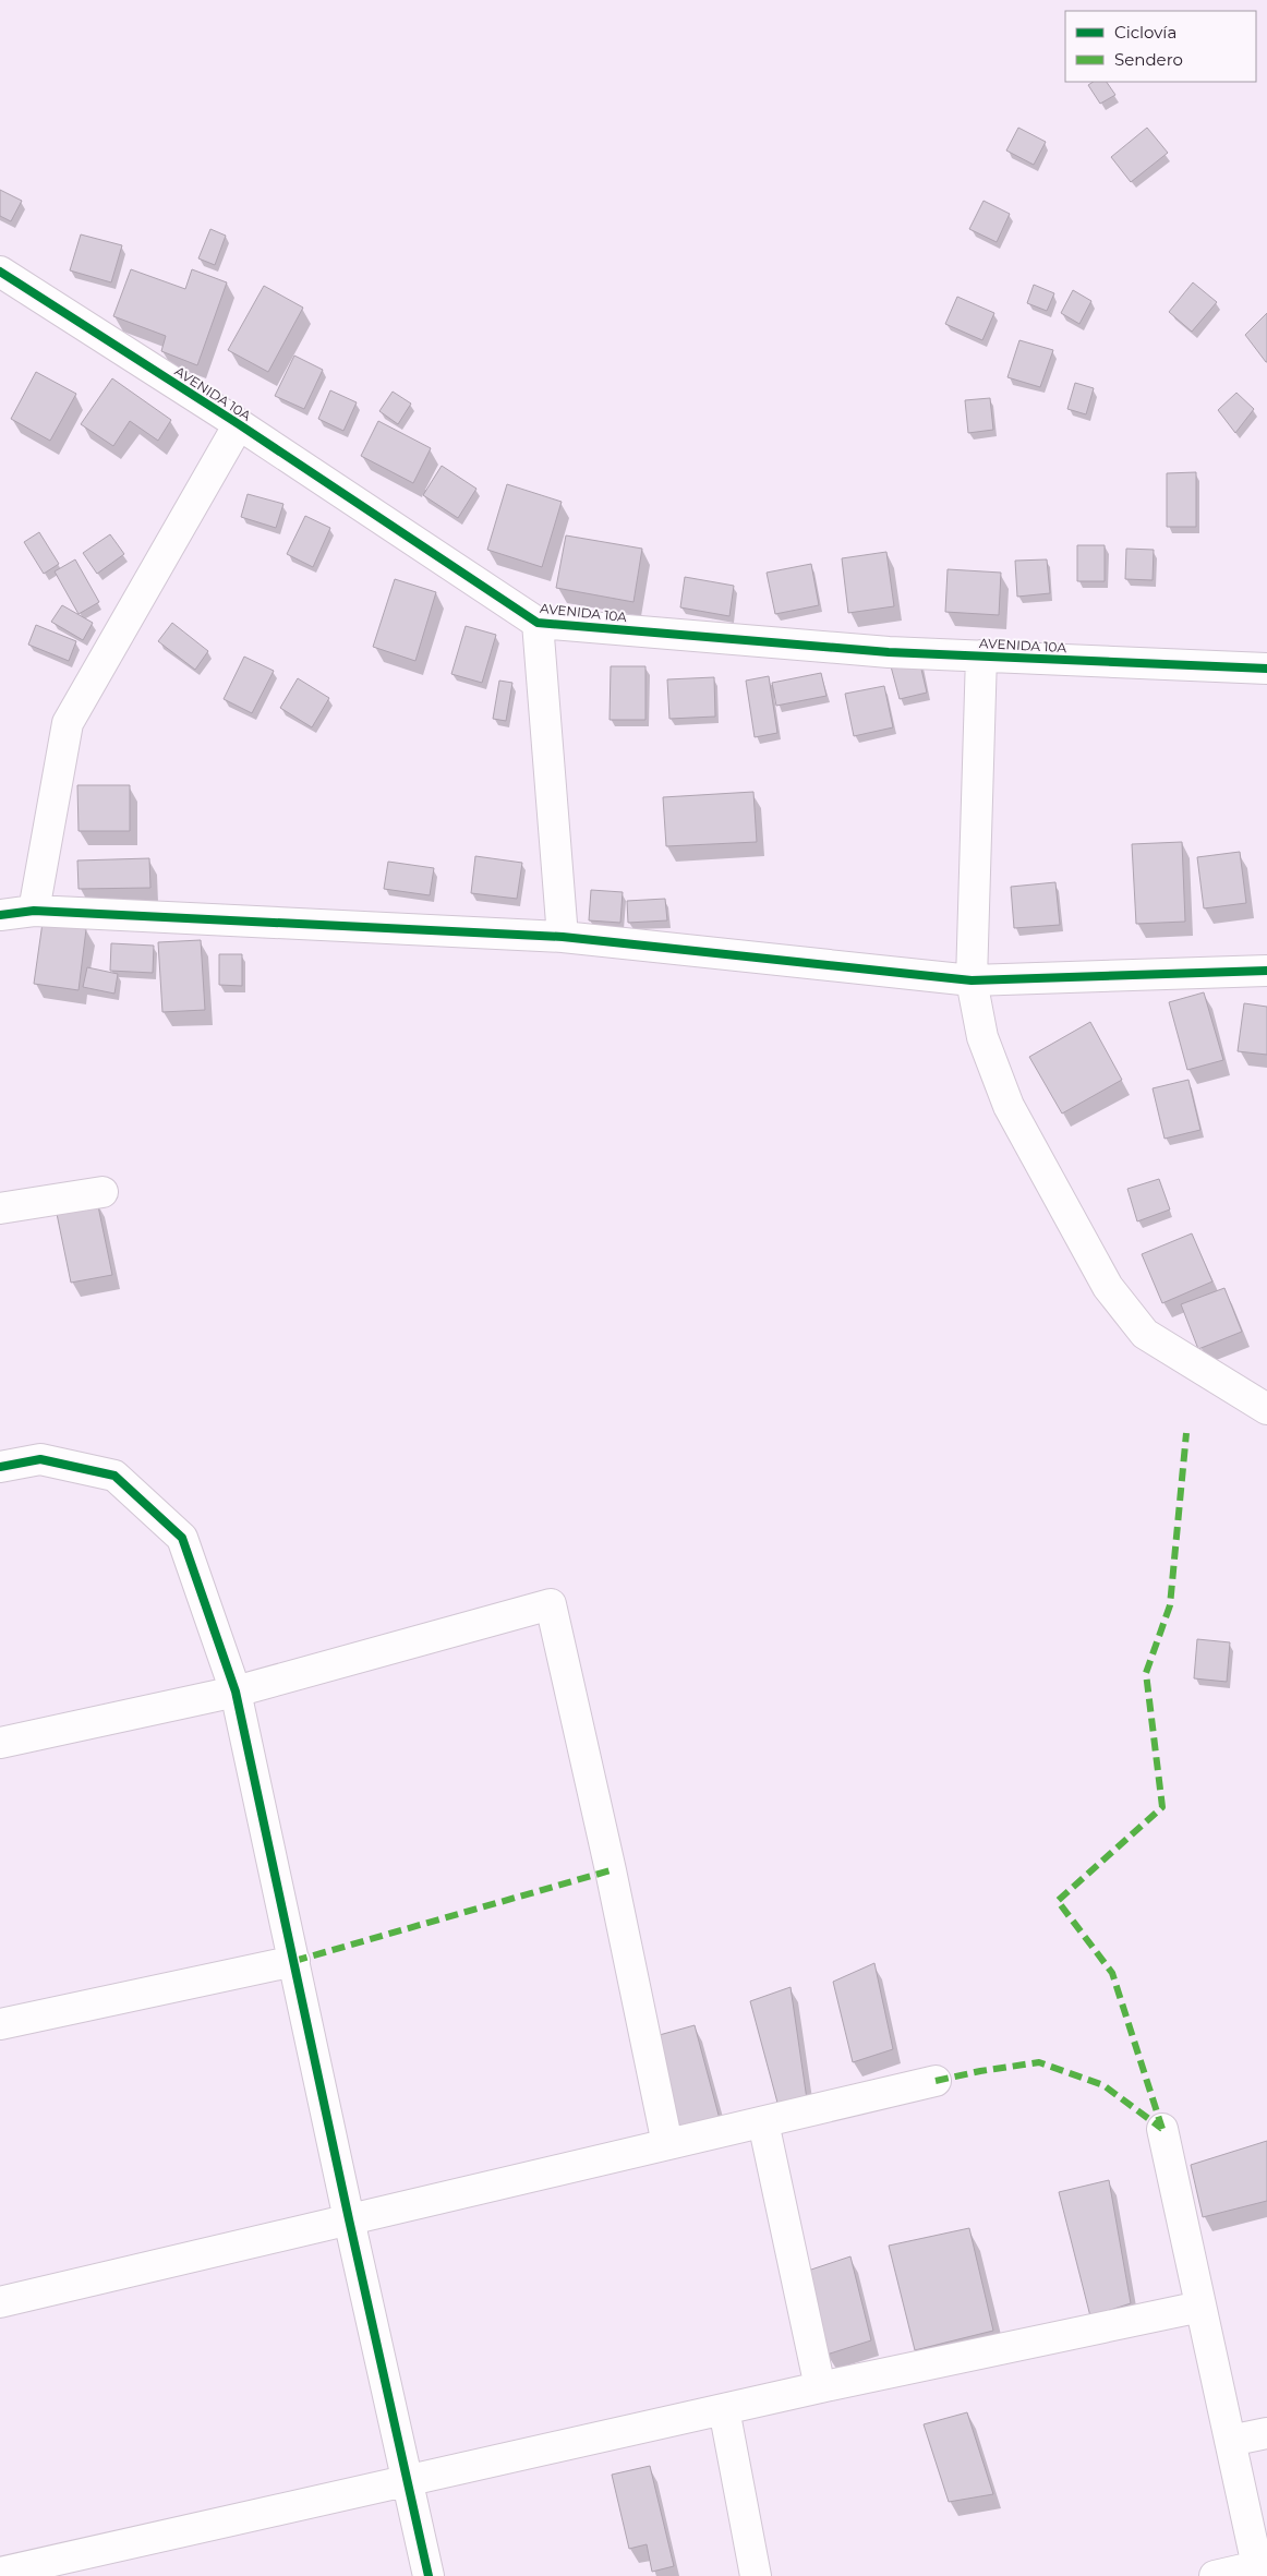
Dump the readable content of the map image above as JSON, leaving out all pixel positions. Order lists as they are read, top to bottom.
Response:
{
  "streets": {
    "street": ["AVENIDA 10A"]
  },
  "legend": ["Ciclovía", "Sendero"]
}
